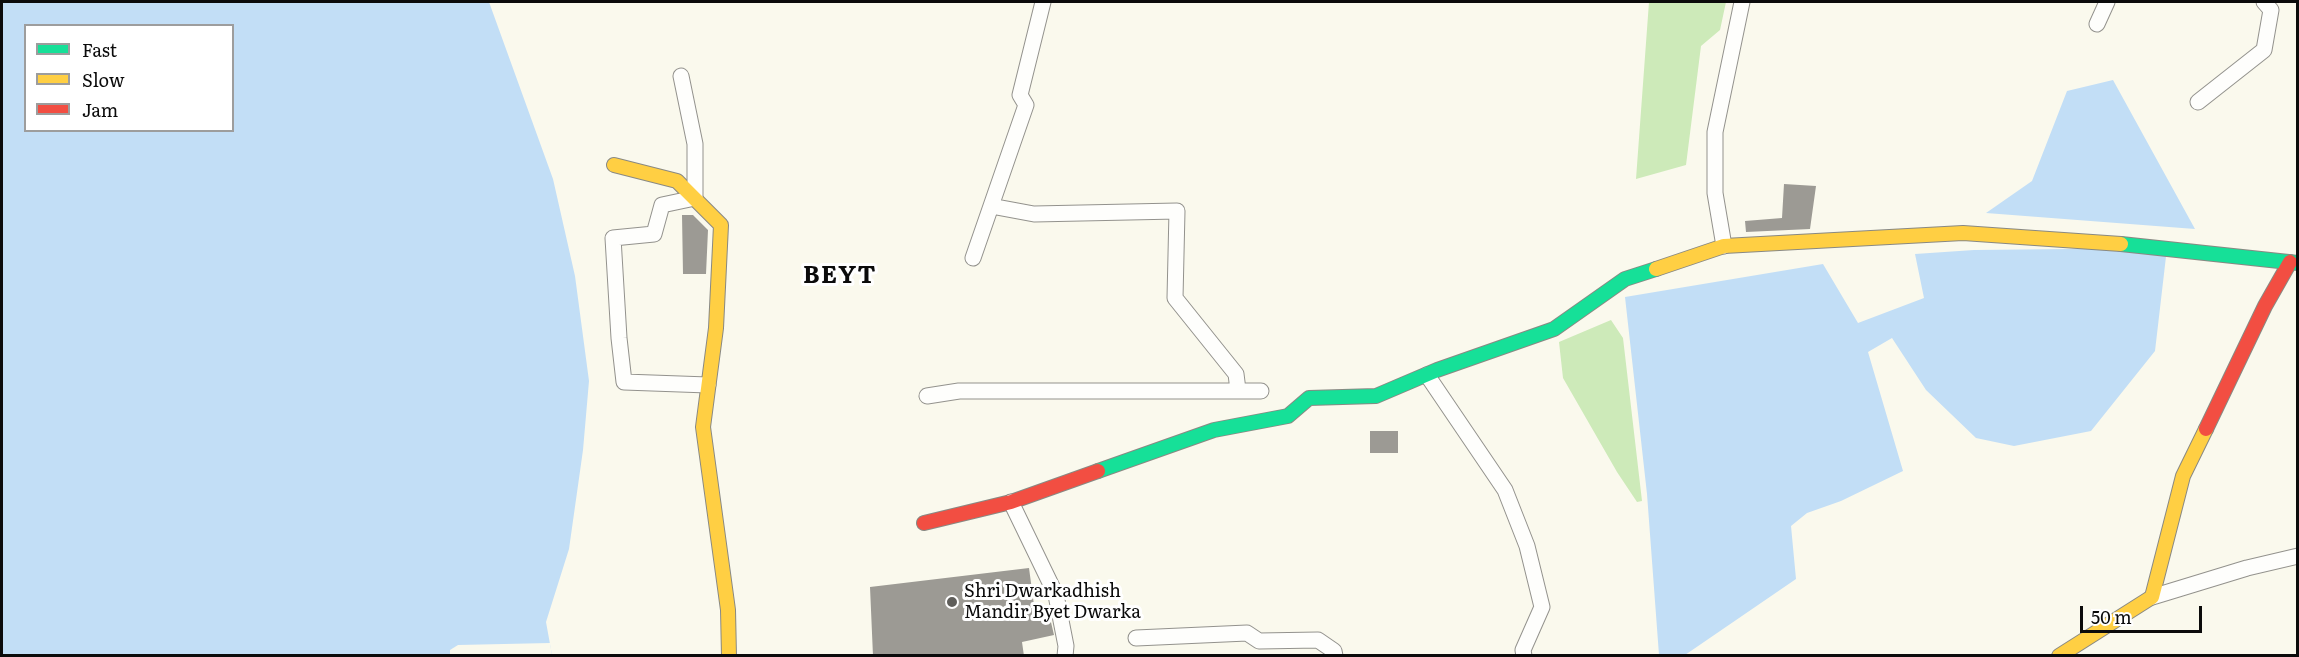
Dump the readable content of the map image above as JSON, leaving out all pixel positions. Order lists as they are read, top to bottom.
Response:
{
  "districts": ["BEYT"],
  "places": ["Shri Dwarkadhish Mandir Byet Dwarka"],
  "legend": ["Fast", "Slow", "Jam"],
  "scale_bar": "50 m"
}
